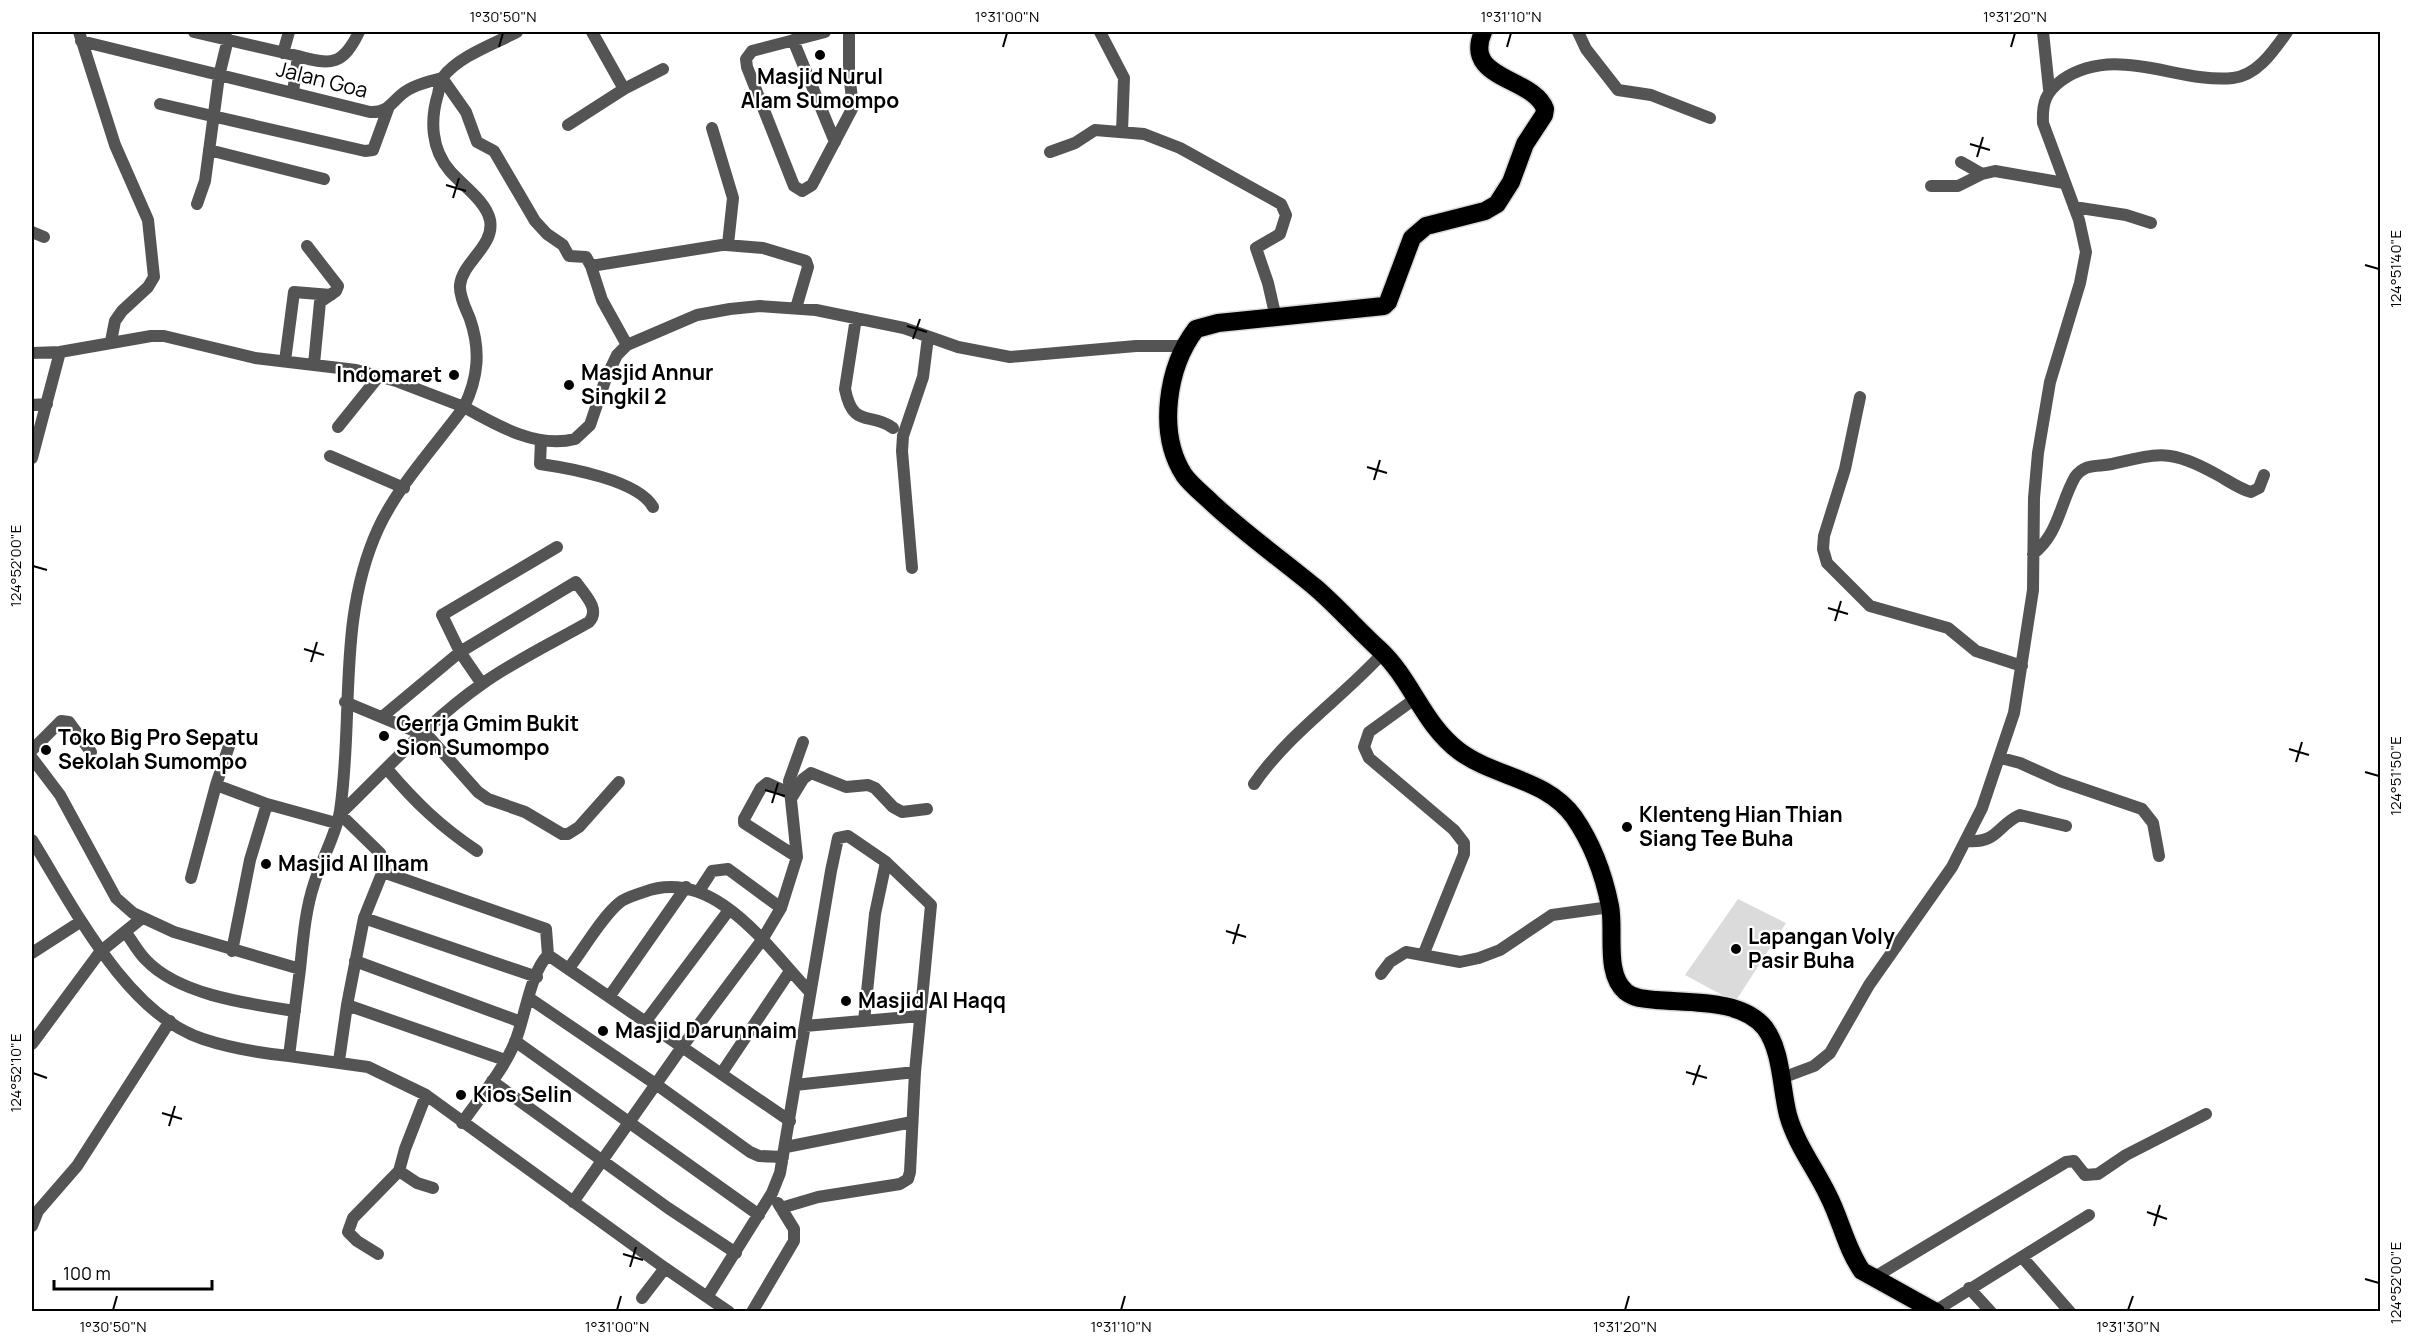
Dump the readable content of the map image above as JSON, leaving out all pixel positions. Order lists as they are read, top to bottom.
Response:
{
  "streets": {
    "street": ["Jalan Goa"]
  },
  "places": [
    "Masjid Nurul Alam Sumompo",
    "Indomaret",
    "Masjid Annur Singkil 2",
    "Gerrja Gmim Bukit Sion Sumompo",
    "Toko Big Pro Sepatu Sekolah Sumompo",
    "Klenteng Hian Thian Siang Tee Buha",
    "Masjid Al Ilham",
    "Lapangan Voly Pasir Buha",
    "Masjid Al Haqq",
    "Masjid Darunnaim",
    "Kios Selin"
  ],
  "scale_bar": "100 m",
  "coordinates": [
    "1°30'50\"N",
    "1°31'00\"N",
    "1°31'10\"N",
    "1°31'20\"N",
    "124°51'40\"E",
    "124°52'00\"E",
    "124°51'50\"E",
    "124°52'10\"E",
    "1°31'30\"N"
  ]
}
